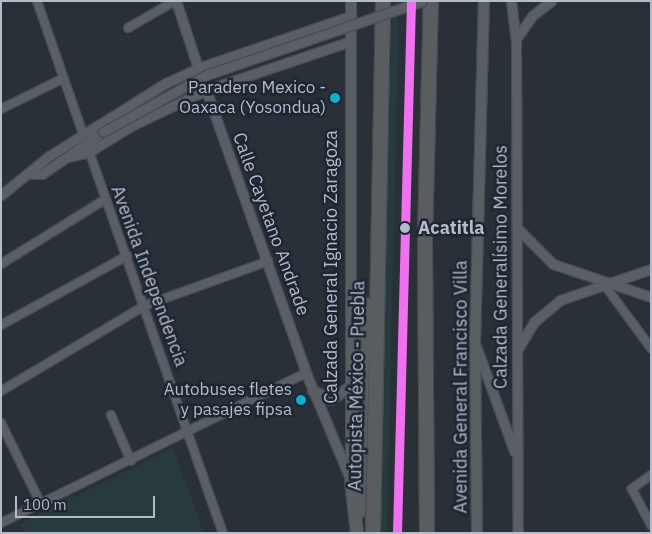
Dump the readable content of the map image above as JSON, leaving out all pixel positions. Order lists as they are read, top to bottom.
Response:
{
  "streets": {
    "highway": ["Autopista México - Puebla"],
    "main road": ["Calzada General Ignacio Zaragoza", "Avenida General Francisco Villa"],
    "street": ["Calle Cayetano Andrade", "Calzada Generalísimo Morelos", "Avenida Independencia"]
  },
  "crossings": [
    ["Calle Cayetano Andrade", "Calzada General Ignacio Zaragoza"]
  ],
  "places": ["Paradero Mexico - Oaxaca (Yosondua)", "Acatitla", "Autobuses fletes y pasajes fipsa"],
  "scale_bar": "100 m"
}
